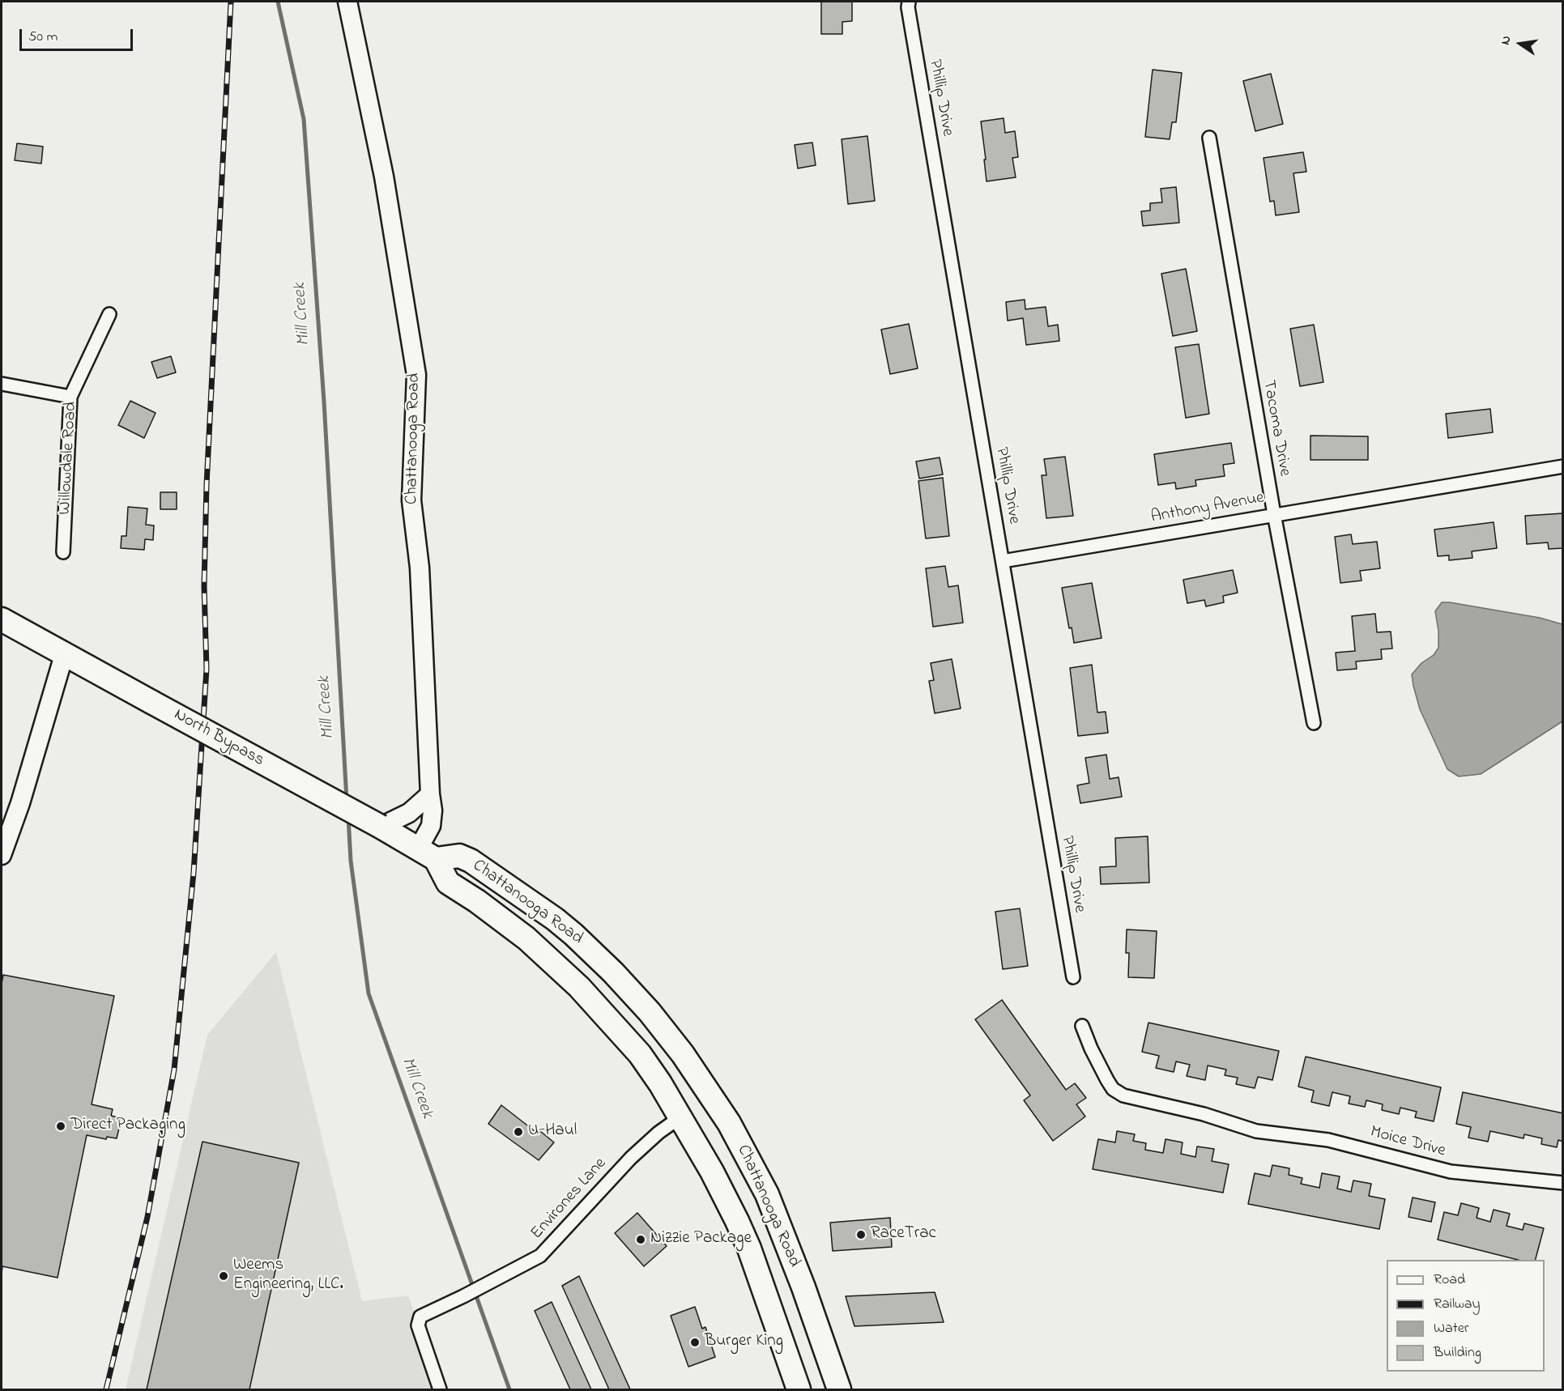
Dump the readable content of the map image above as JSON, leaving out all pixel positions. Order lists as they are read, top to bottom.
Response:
{
  "streets": {
    "highway": ["Chattanooga Road", "North Bypass"],
    "street": [
      "Phillip Drive",
      "Tacoma Drive",
      "Willowdale Road",
      "Anthony Avenue",
      "Moice Drive",
      "Environes Lane"
    ]
  },
  "crossings": [
    ["Phillip Drive", "Anthony Avenue"],
    ["Tacoma Drive", "Anthony Avenue"],
    ["Chattanooga Road", "North Bypass"],
    ["Chattanooga Road", "Environes Lane"]
  ],
  "water": ["Mill Creek"],
  "places": [
    "Direct Packaging",
    "U-Haul",
    "RaceTrac",
    "Nizzie Package",
    "Weems Engineering, LLC.",
    "Burger King"
  ],
  "legend": [
    "Road",
    "Railway",
    "Water",
    "Building"
  ],
  "scale_bar": "50 m",
  "north": "left"
}
